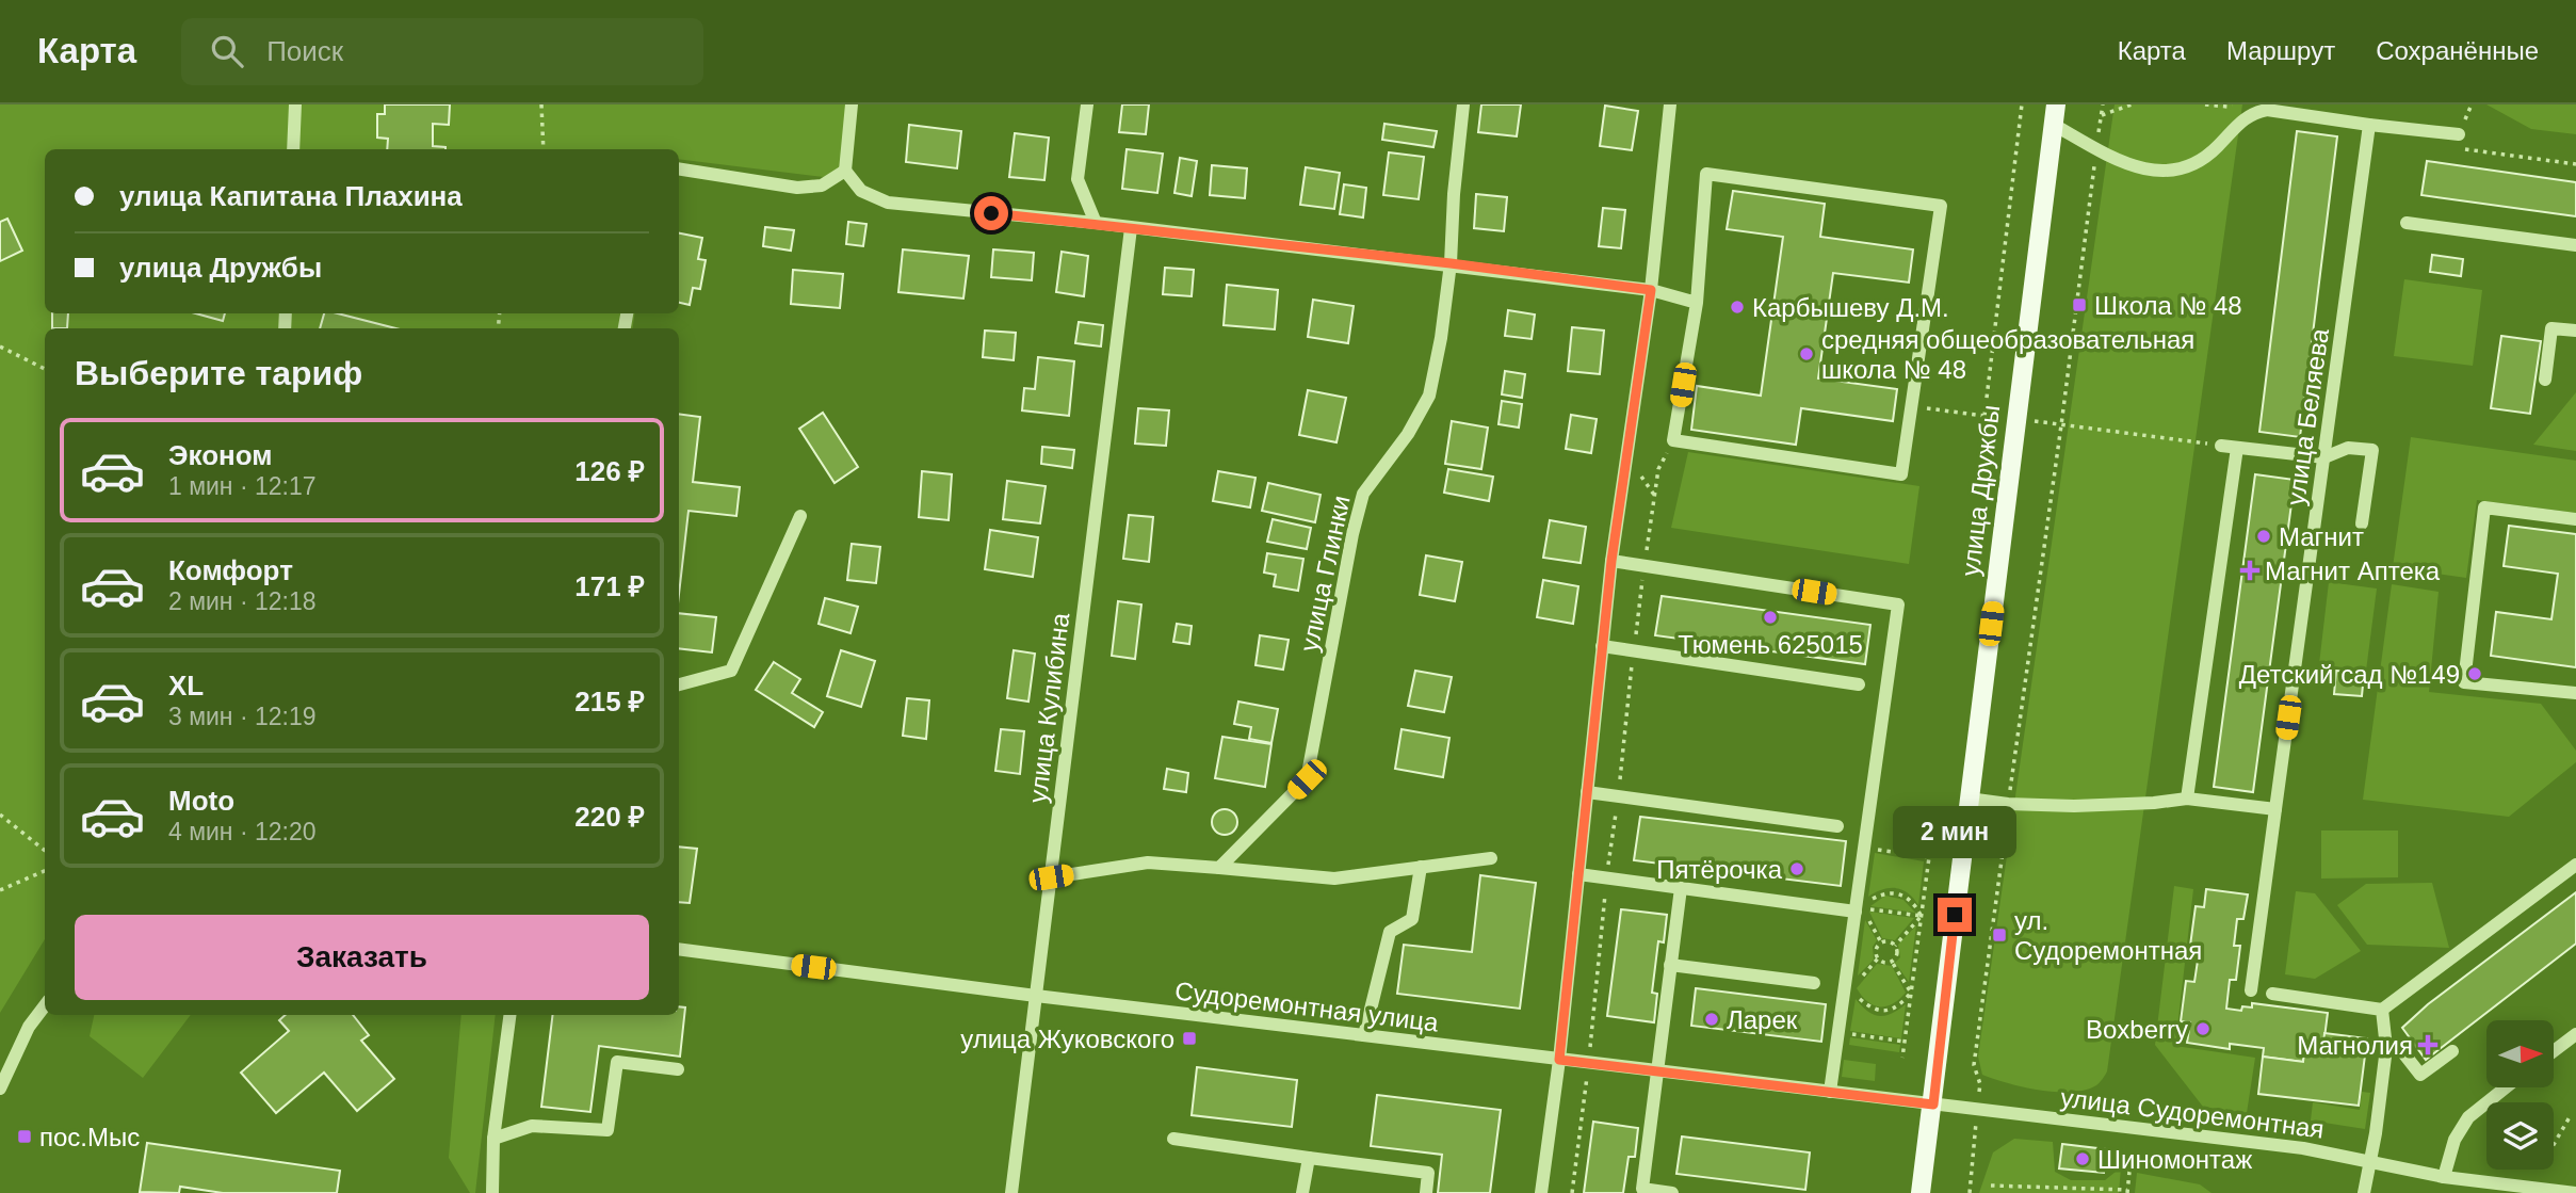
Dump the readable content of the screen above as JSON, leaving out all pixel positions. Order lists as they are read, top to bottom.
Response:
{
  "streets": {
    "main road": ["улица Дружбы"],
    "street": [
      "улица Беляева",
      "улица Глинки",
      "улица Кулибина",
      "Судоремонтная улица",
      "улица Судоремонтная"
    ]
  },
  "crossings": [
    ["улица Дружбы", "Судоремонтная улица"],
    ["улица Дружбы", "улица Судоремонтная"],
    ["улица Кулибина", "Судоремонтная улица"],
    ["Судоремонтная улица", "улица Судоремонтная"]
  ],
  "places": {
    "transit": [
      "Школа № 48",
      "ул. Судоремонтная",
      "улица Жуковского",
      "пос.Мыс"
    ],
    "other": [
      "Карбышеву Д.М.",
      "средняя общеобразовательная школа № 48",
      "Магнит",
      "Тюмень 625015",
      "Детский сад №149",
      "Пятёрочка",
      "Ларек",
      "Boxberry",
      "Шиномонтаж"
    ],
    "health": ["Магнит Аптека", "Магнолия"]
  },
  "north": "right",
  "page": {
    "header": "Карта",
    "search": "Поиск",
    "nav": ["Карта", "Маршрут", "Сохранённые"],
    "banner": ["улица Капитана Плахина", "улица Дружбы"],
    "heading": "Выберите тариф",
    "list": [
      {
        "name": "Эконом",
        "note": "1 мин · 12:17",
        "value": "126 ₽"
      },
      {
        "name": "Комфорт",
        "note": "2 мин · 12:18",
        "value": "171 ₽"
      },
      {
        "name": "XL",
        "note": "3 мин · 12:19",
        "value": "215 ₽"
      },
      {
        "name": "Moto",
        "note": "4 мин · 12:20",
        "value": "220 ₽"
      }
    ],
    "bubble": "2 мин",
    "buttons": "Заказать"
  }
}
